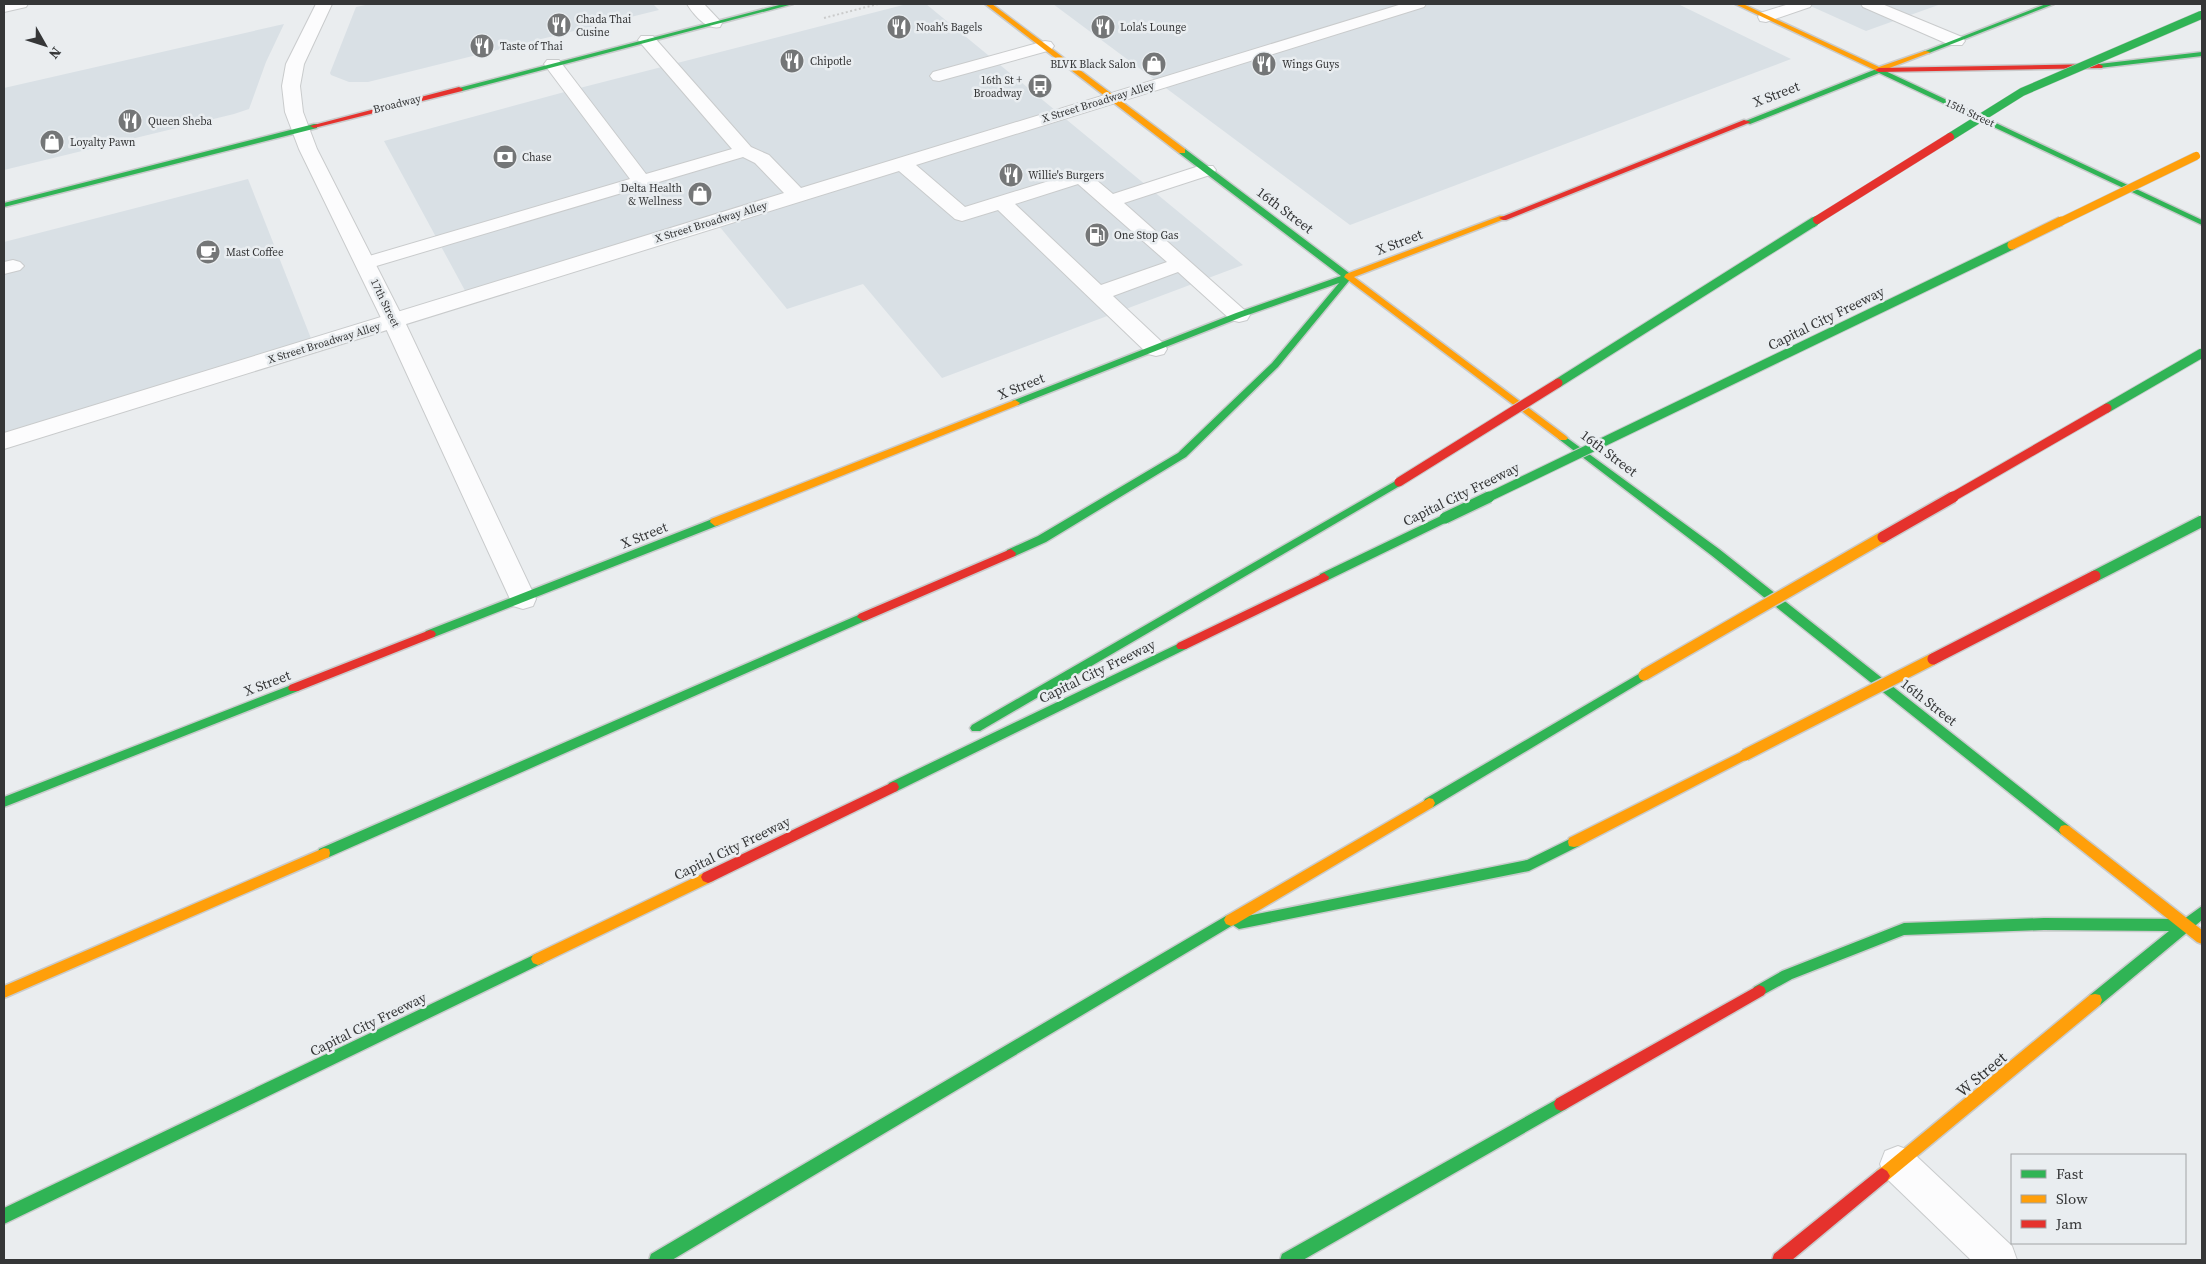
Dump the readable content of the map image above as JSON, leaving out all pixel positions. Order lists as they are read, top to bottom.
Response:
{
  "streets": {
    "main road": [
      "X Street",
      "Broadway",
      "15th Street",
      "16th Street",
      "Capital City Freeway",
      "W Street"
    ],
    "street": ["X Street Broadway Alley", "17th Street"]
  },
  "crossings": [
    ["X Street", "15th Street"],
    ["X Street", "16th Street"],
    ["X Street", "17th Street"],
    ["X Street Broadway Alley", "16th Street"],
    ["X Street Broadway Alley", "17th Street"],
    ["Broadway", "17th Street"],
    ["16th Street", "W Street"]
  ],
  "places": {
    "restaurant": [
      "Chada Thai Cusine",
      "Noah's Bagels",
      "Lola's Lounge",
      "Taste of Thai",
      "Chipotle",
      "Wings Guys",
      "Queen Sheba",
      "Willie's Burgers"
    ],
    "shop": ["BLVK Black Salon", "Loyalty Pawn", "Delta Health & Wellness"],
    "bus stop": ["16th St + Broadway"],
    "bank": ["Chase"],
    "fuel station": ["One Stop Gas"],
    "cafe": ["Mast Coffee"]
  },
  "legend": ["Fast", "Slow", "Jam"],
  "north": "bottom right"
}
